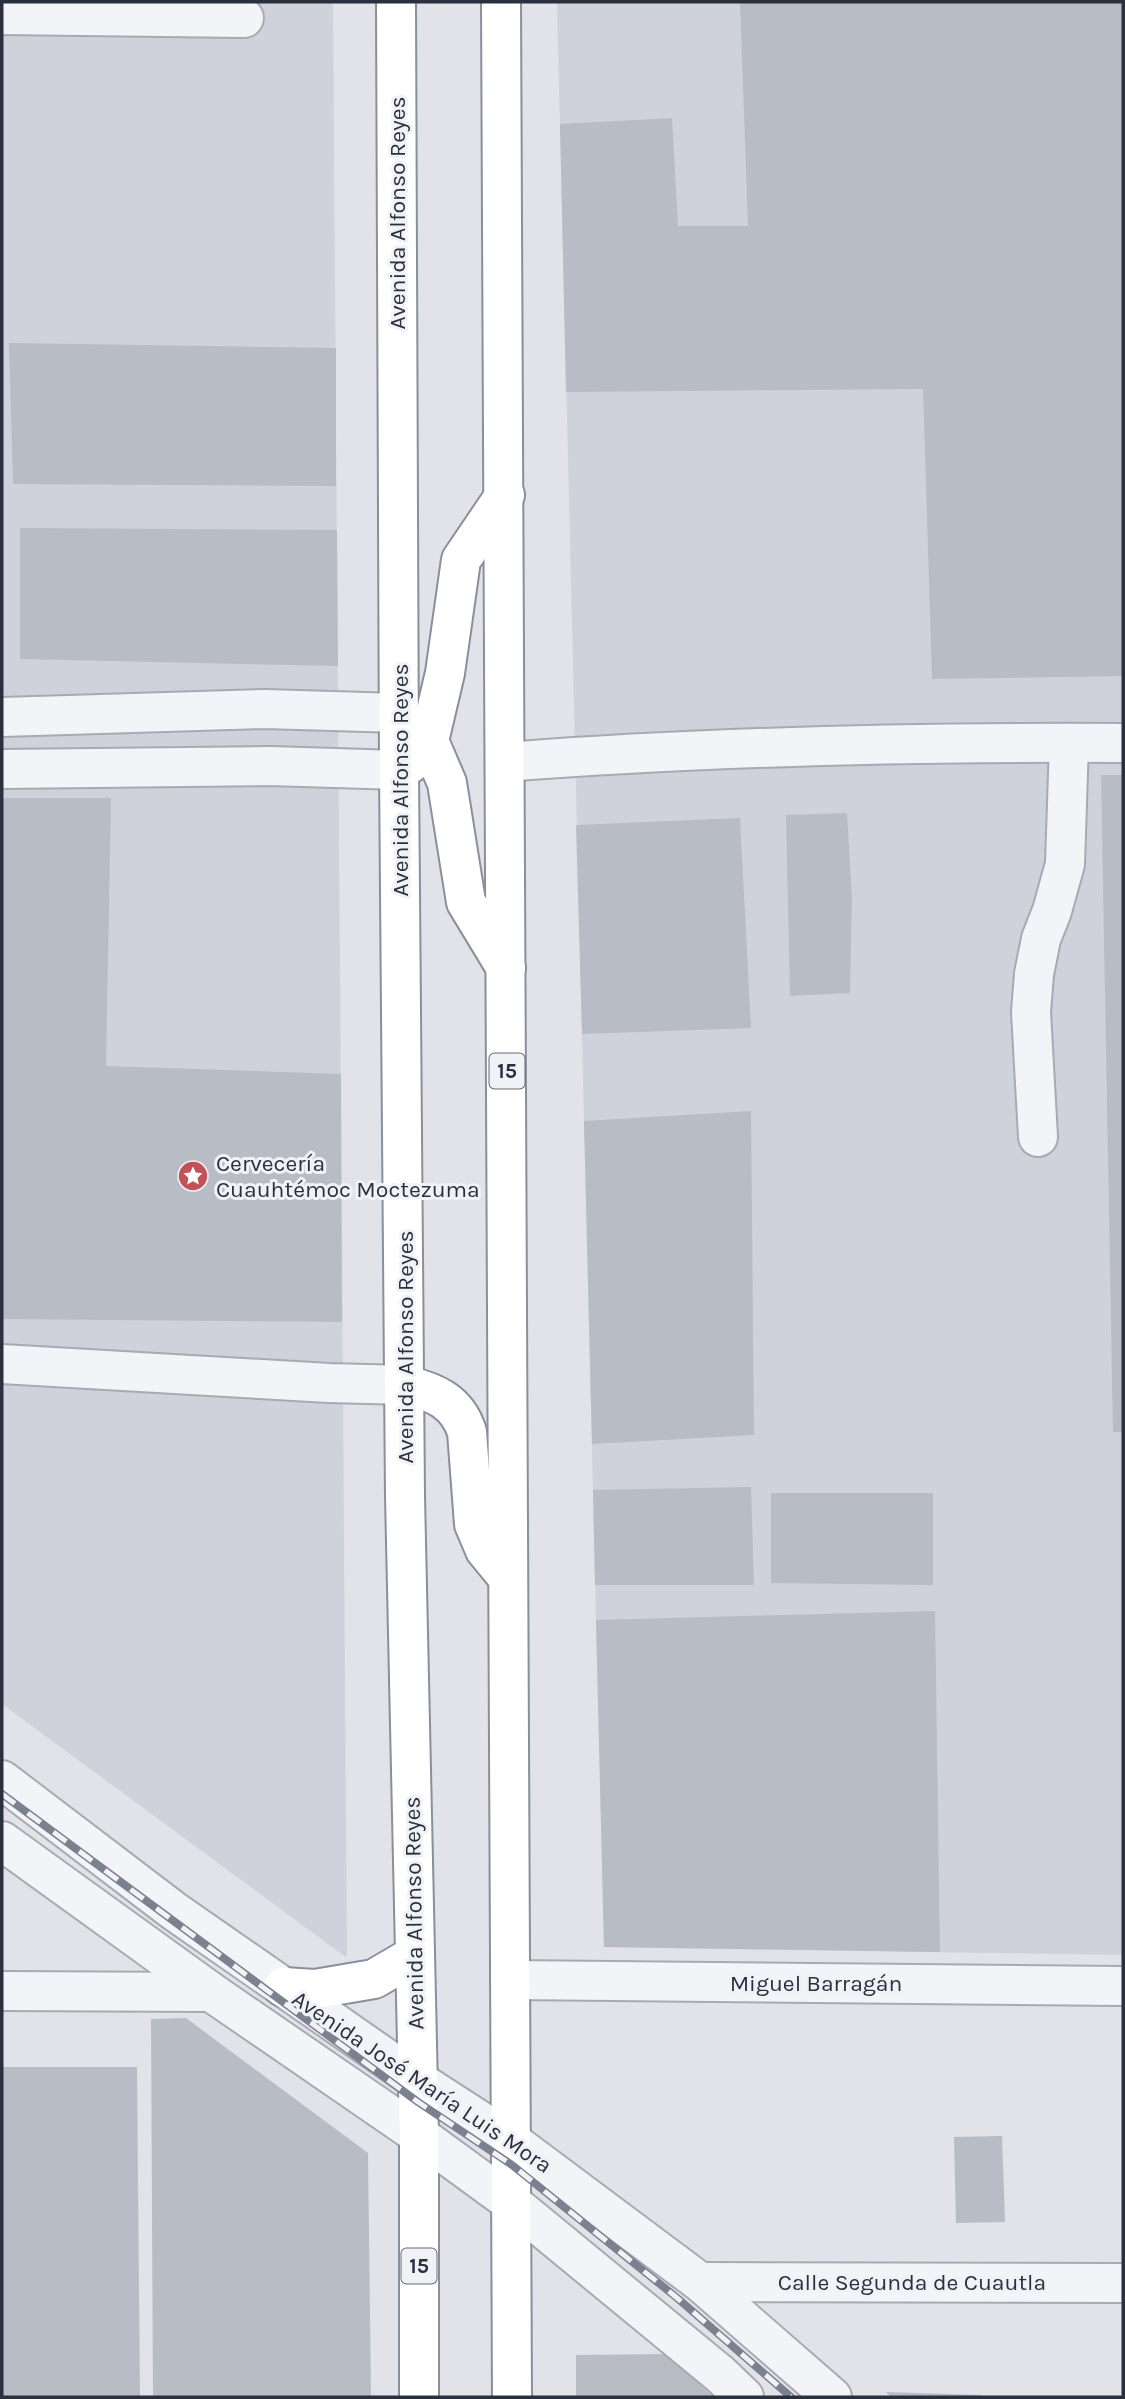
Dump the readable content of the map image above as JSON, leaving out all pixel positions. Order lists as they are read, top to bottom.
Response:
{
  "streets": {
    "highway": ["Avenida Alfonso Reyes", "15"],
    "street": ["Miguel Barragán", "Avenida José María Luis Mora", "Calle Segunda de Cuautla"]
  },
  "crossings": [
    ["Avenida Alfonso Reyes", "Avenida José María Luis Mora"],
    ["15", "Miguel Barragán"],
    ["15", "Avenida José María Luis Mora"],
    ["Avenida José María Luis Mora", "Calle Segunda de Cuautla"]
  ],
  "places": {
    "place": ["Cervecería Cuauhtémoc Moctezuma"]
  }
}
